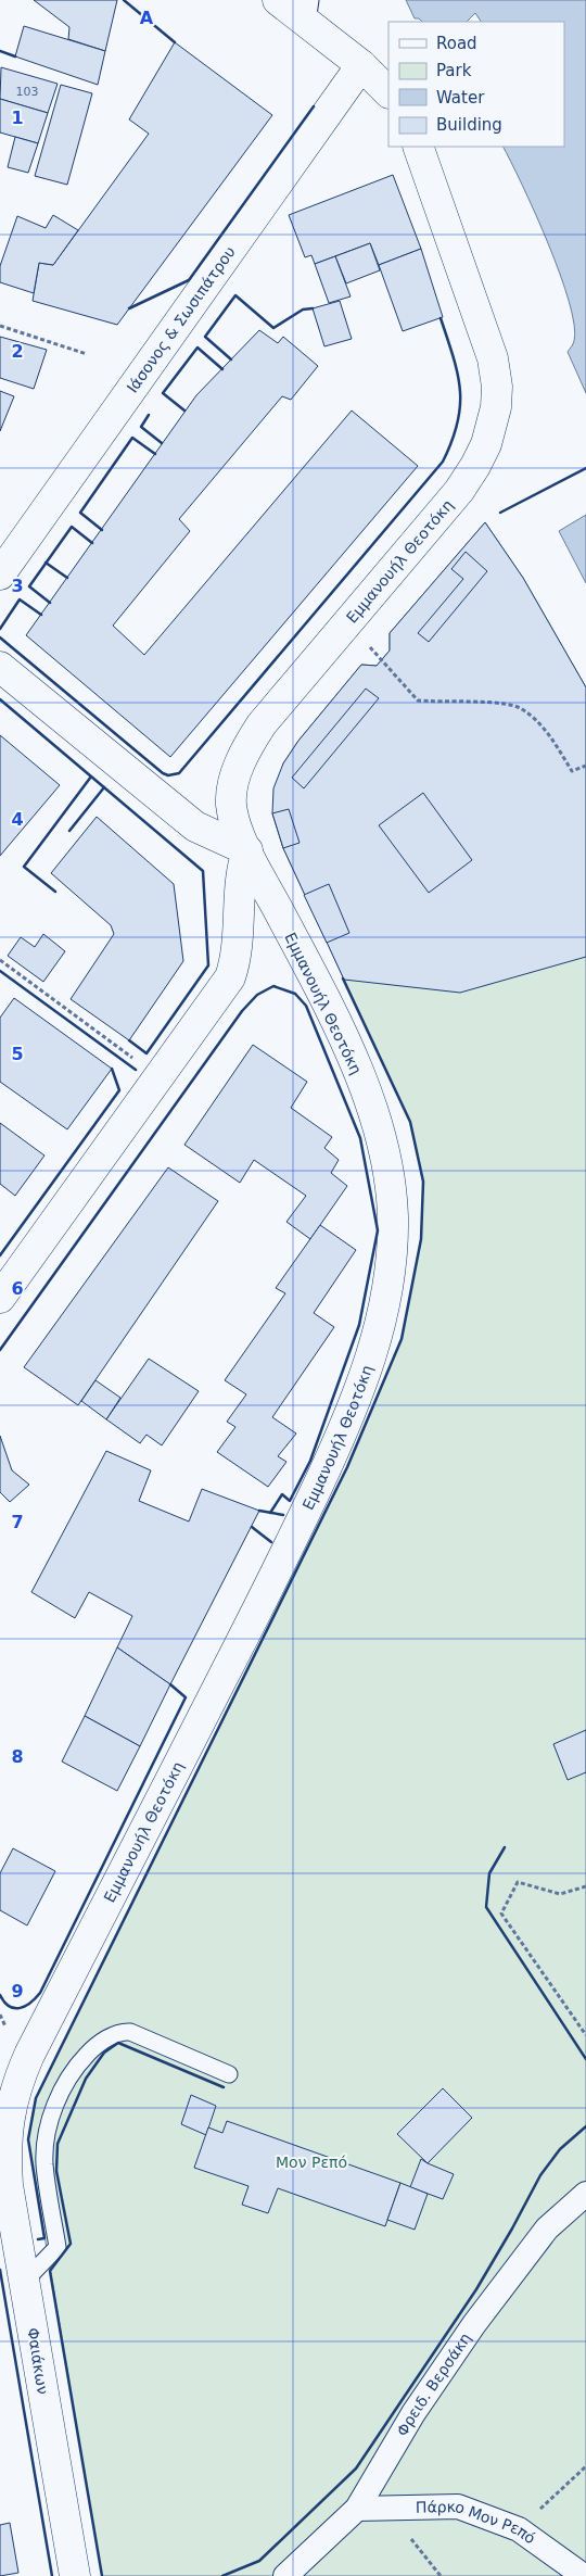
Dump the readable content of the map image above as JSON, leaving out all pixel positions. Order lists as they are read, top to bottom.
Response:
{
  "streets": {
    "main road": ["Ιάσονος & Σωσιπάτρου", "Εμμανουήλ Θεοτόκη", "Φαιάκων"],
    "street": ["Φρειδ. Βερσάκη", "Πάρκο Μον Ρεπό"]
  },
  "crossings": [
    ["Εμμανουήλ Θεοτόκη", "Φαιάκων"],
    ["Φρειδ. Βερσάκη", "Πάρκο Μον Ρεπό"]
  ],
  "parks": ["Μον Ρεπό"],
  "house_numbers": ["103"],
  "legend": [
    "Road",
    "Park",
    "Water",
    "Building"
  ],
  "grid": {
    "columns": ["A"],
    "rows": [
      "1",
      "2",
      "3",
      "4",
      "5",
      "6",
      "7",
      "8",
      "9"
    ]
  }
}
